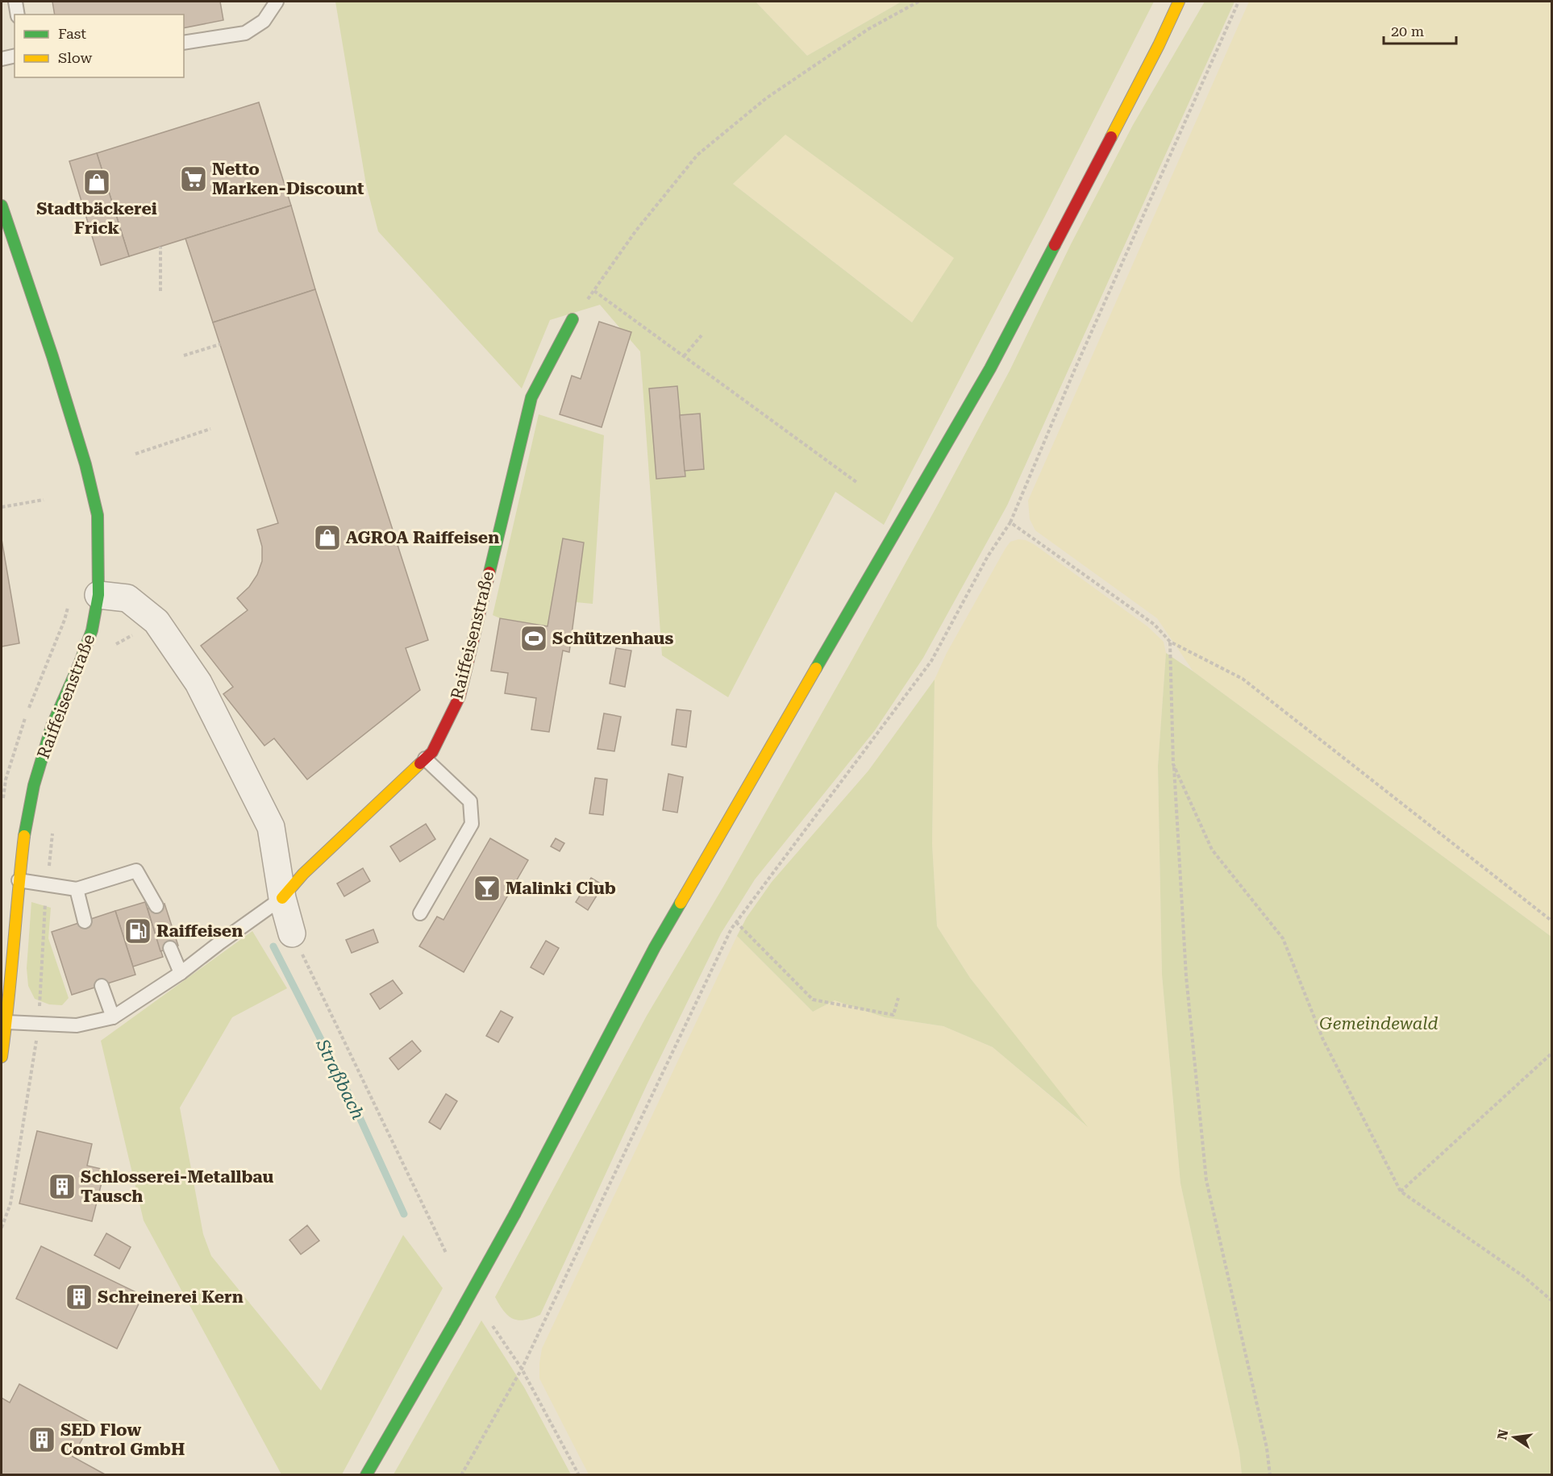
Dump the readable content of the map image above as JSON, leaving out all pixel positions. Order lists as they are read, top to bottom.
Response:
{
  "streets": {
    "main road": ["Raiffeisenstraße"]
  },
  "water": ["Straßbach"],
  "parks": ["Gemeindewald"],
  "places": {
    "supermarket": ["Netto Marken-Discount"],
    "shop": ["Stadtbäckerei Frick", "AGROA Raiffeisen"],
    "sports": ["Schützenhaus"],
    "bar": ["Malinki Club"],
    "fuel station": ["Raiffeisen"],
    "building": ["Schlosserei-Metallbau Tausch", "Schreinerei Kern", "SED Flow Control GmbH"]
  },
  "legend": ["Fast", "Slow"],
  "scale_bar": "20 m",
  "north": "left"
}
